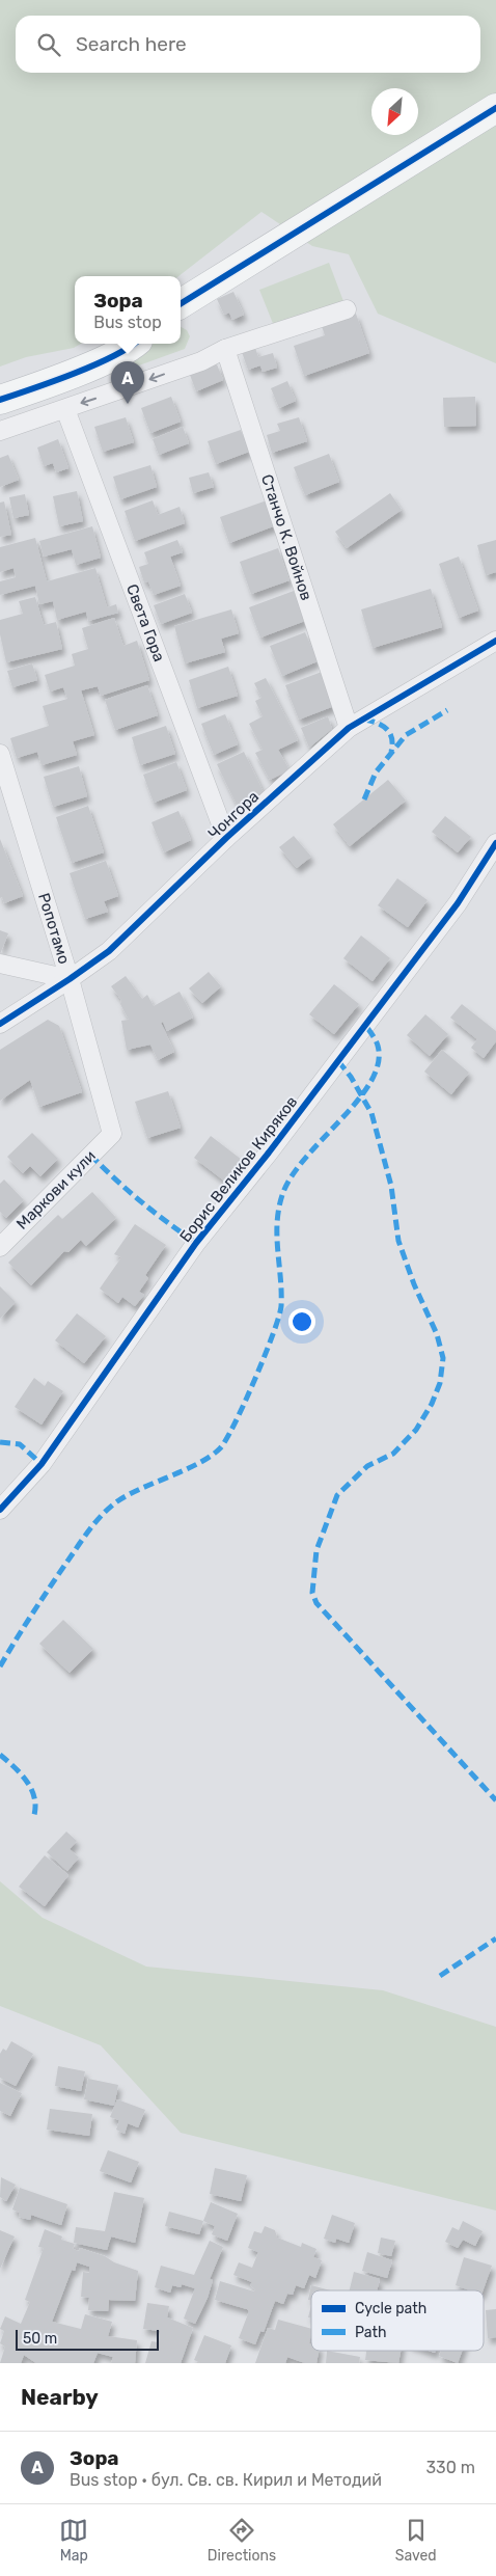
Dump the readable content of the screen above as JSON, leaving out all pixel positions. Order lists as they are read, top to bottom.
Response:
{
  "streets": {
    "street": [
      "Станчо К. Войнов",
      "Света Гора",
      "Чонгора",
      "Ропотамо",
      "Борис Великов Киряков",
      "Маркови кули"
    ]
  },
  "crossings": [
    ["Станчо К. Войнов", "Чонгора"],
    ["Света Гора", "Чонгора"],
    ["Чонгора", "Ропотамо"],
    ["Ропотамо", "Маркови кули"]
  ],
  "legend": ["Cycle path", "Path"],
  "scale_bar": "50 m",
  "north": "bottom left",
  "page": {
    "search": "Search here",
    "popup": ["Зора", "Bus stop"],
    "pins": "A",
    "scale": "50 m",
    "heading": "Nearby",
    "list": [
      {
        "mark": "A",
        "name": "Зора",
        "note": "Bus stop · бул. Св. св. Кирил и Методий",
        "value": "330 m"
      }
    ],
    "nav": ["Map", "Directions", "Saved"]
  }
}
